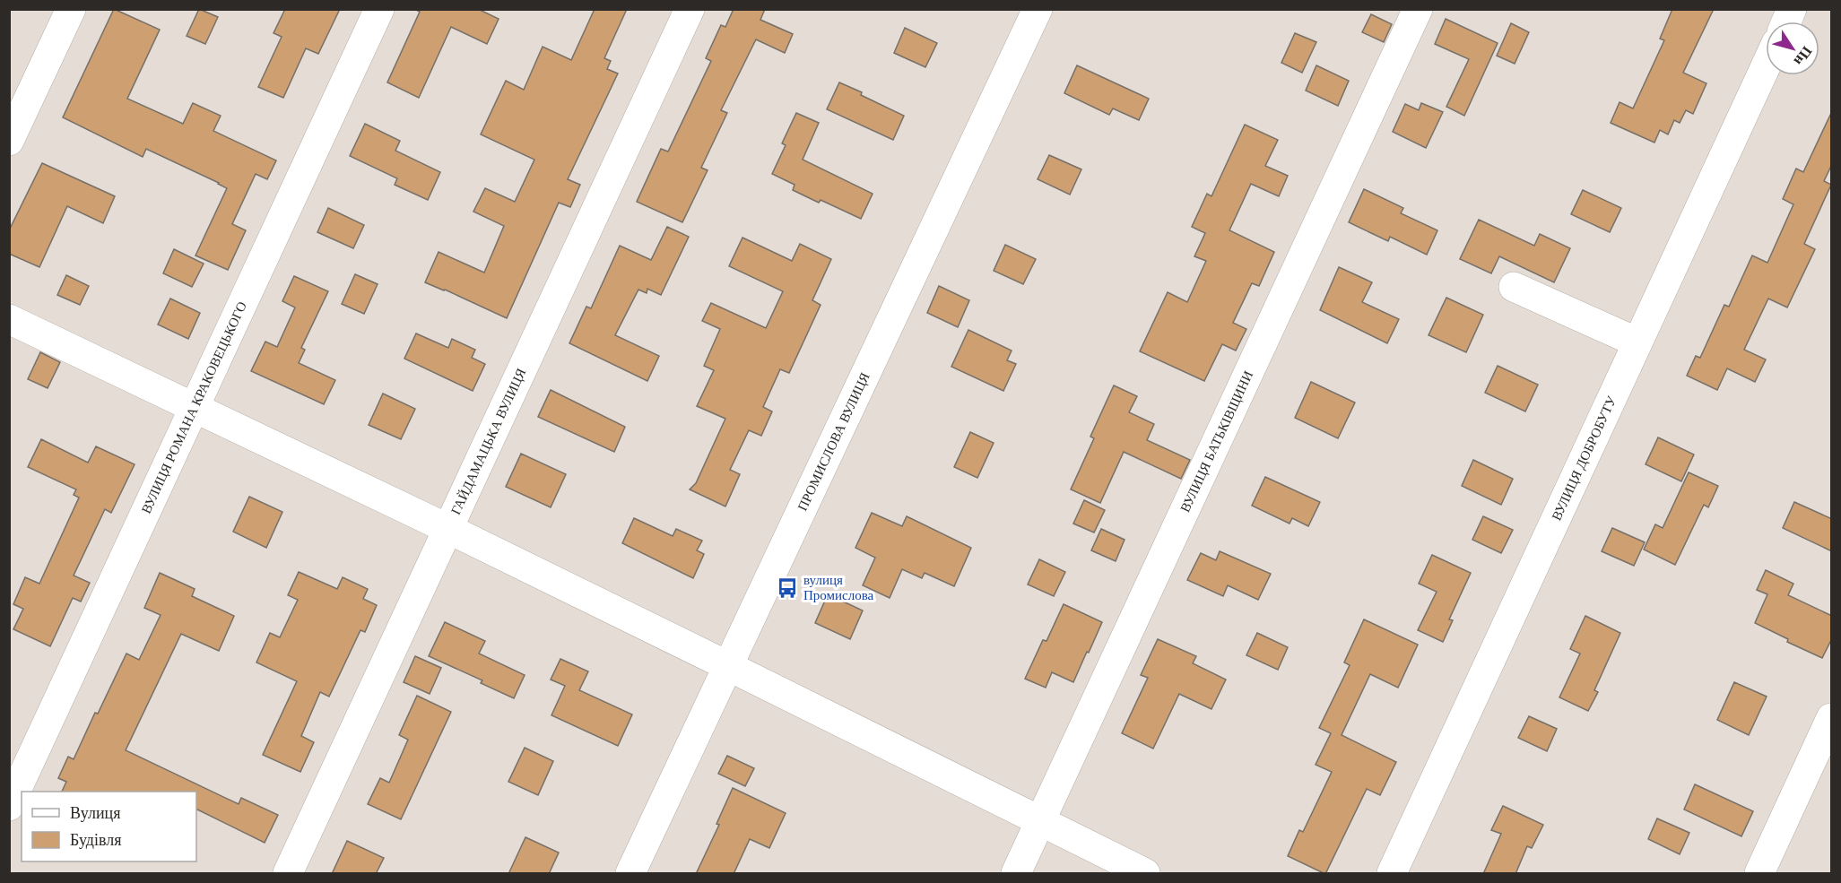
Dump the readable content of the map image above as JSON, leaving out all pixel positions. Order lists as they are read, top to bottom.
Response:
{
  "streets": {
    "street": [
      "ВУЛИЦЯ РОМАНА КРАКОВЕЦЬКОГО",
      "ГАЙДАМАЦЬКА ВУЛИЦЯ",
      "ПРОМИСЛОВА ВУЛИЦЯ",
      "ВУЛИЦЯ БАТЬКІВЩИНИ",
      "ВУЛИЦЯ ДОБРОБУТУ"
    ]
  },
  "places": {
    "bus stop": ["вулиця Промислова"]
  },
  "legend": ["Вулиця", "Будівля"],
  "north": "bottom right"
}
